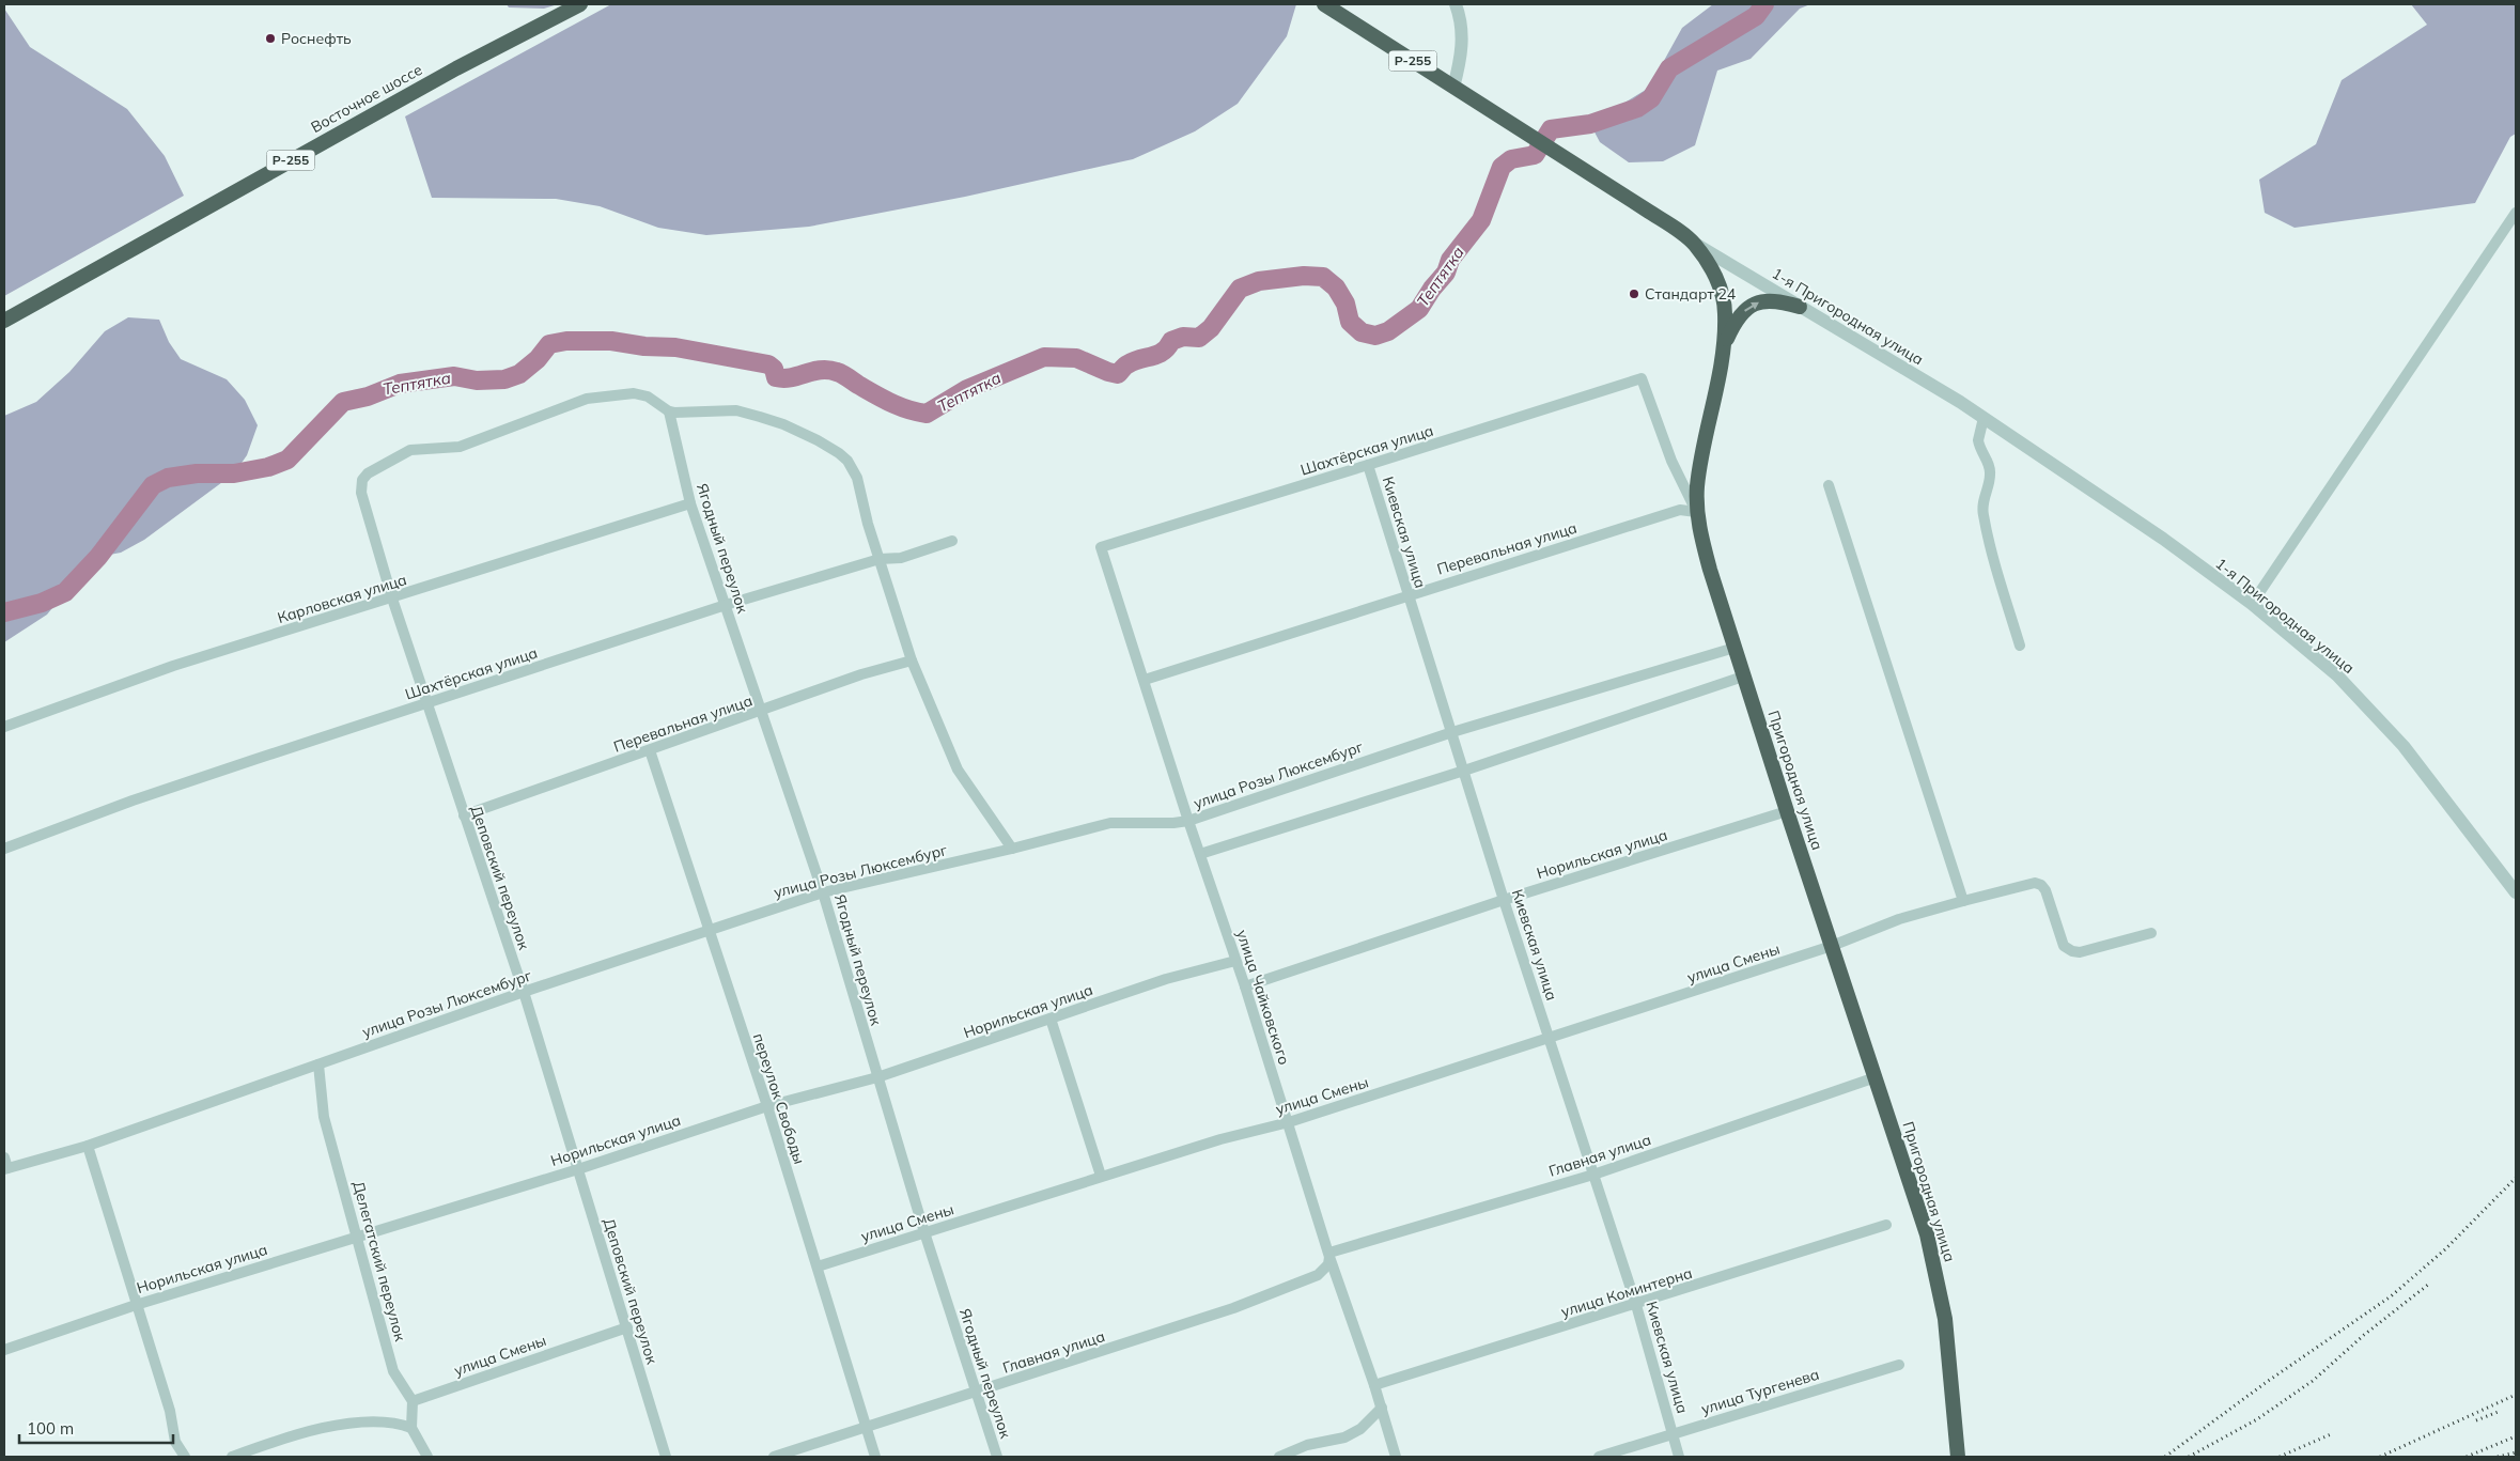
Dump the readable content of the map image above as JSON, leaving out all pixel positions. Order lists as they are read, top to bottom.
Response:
{
  "streets": {
    "highway": ["Р-255", "Восточное шоссе", "Пригородная улица"],
    "street": [
      "1-я Пригородная улица",
      "Шахтёрская улица",
      "Киевская улица",
      "Ягодный переулок",
      "Перевальная улица",
      "Карловская улица",
      "улица Розы Люксембург",
      "Норильская улица",
      "Деповский переулок",
      "улица Смены",
      "улица Чайковского",
      "переулок Свободы",
      "Главная улица",
      "Делегатский переулок",
      "улица Коминтерна",
      "улица Тургенева"
    ]
  },
  "crossings": [
    ["Р-255", "Пригородная улица"],
    ["1-я Пригородная улица", "Пригородная улица"],
    ["Шахтёрская улица", "Киевская улица"],
    ["Шахтёрская улица", "Ягодный переулок"],
    ["Шахтёрская улица", "Перевальная улица"],
    ["Шахтёрская улица", "Пригородная улица"],
    ["Шахтёрская улица", "Деповский переулок"],
    ["Шахтёрская улица", "улица Чайковского"],
    ["Киевская улица", "Перевальная улица"],
    ["Киевская улица", "улица Розы Люксембург"],
    ["Киевская улица", "Норильская улица"],
    ["Киевская улица", "улица Смены"],
    ["Киевская улица", "Главная улица"],
    ["Киевская улица", "улица Коминтерна"],
    ["Киевская улица", "улица Тургенева"],
    ["Ягодный переулок", "Перевальная улица"],
    ["Ягодный переулок", "Карловская улица"],
    ["Ягодный переулок", "улица Розы Люксембург"],
    ["Ягодный переулок", "Норильская улица"],
    ["Ягодный переулок", "Деповский переулок"],
    ["Ягодный переулок", "улица Смены"],
    ["Ягодный переулок", "Главная улица"],
    ["Перевальная улица", "Пригородная улица"],
    ["Перевальная улица", "Деповский переулок"],
    ["Перевальная улица", "улица Чайковского"],
    ["Перевальная улица", "переулок Свободы"],
    ["Карловская улица", "Деповский переулок"],
    ["улица Розы Люксембург", "Пригородная улица"],
    ["улица Розы Люксембург", "Деповский переулок"],
    ["улица Розы Люксембург", "улица Чайковского"],
    ["улица Розы Люксембург", "переулок Свободы"],
    ["улица Розы Люксембург", "Делегатский переулок"],
    ["Пригородная улица", "Норильская улица"],
    ["Пригородная улица", "улица Смены"],
    ["Пригородная улица", "Главная улица"],
    ["Норильская улица", "Деповский переулок"],
    ["Норильская улица", "улица Чайковского"],
    ["Норильская улица", "переулок Свободы"],
    ["Норильская улица", "Делегатский переулок"],
    ["Деповский переулок", "улица Смены"],
    ["улица Смены", "улица Чайковского"],
    ["улица Смены", "переулок Свободы"],
    ["улица Смены", "Делегатский переулок"],
    ["улица Чайковского", "Главная улица"],
    ["улица Чайковского", "улица Коминтерна"],
    ["переулок Свободы", "Главная улица"]
  ],
  "water": ["Тептятка"],
  "places": ["Роснефть", "Стандарт 24"],
  "scale_bar": "100 m"
}
